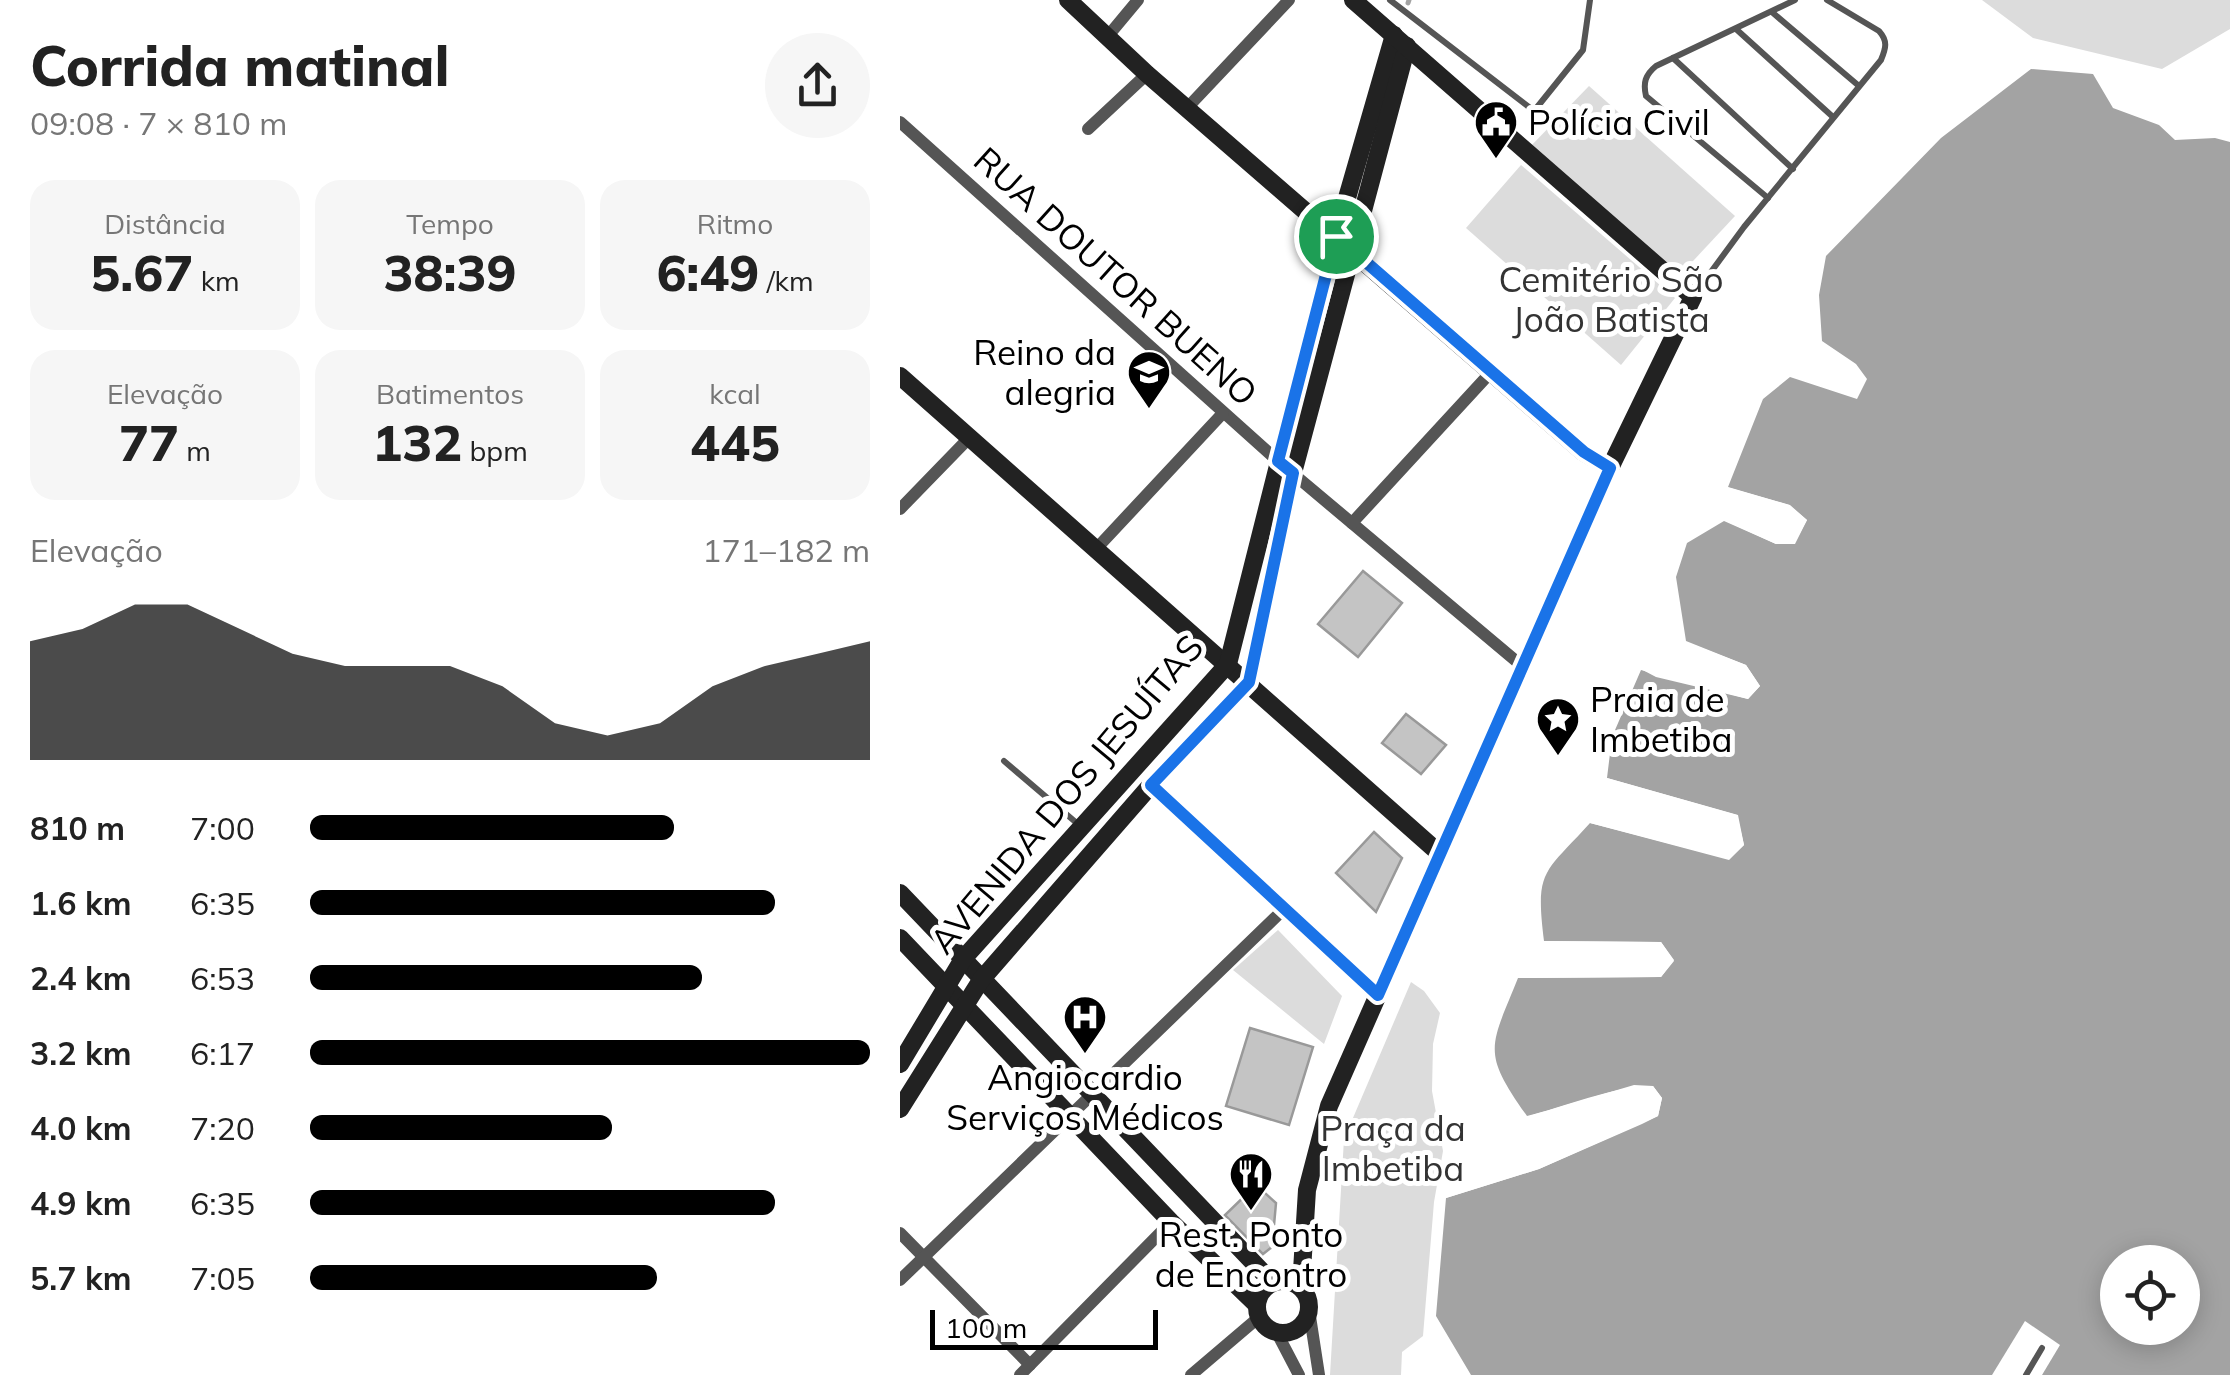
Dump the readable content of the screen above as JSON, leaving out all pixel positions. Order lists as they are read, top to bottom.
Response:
{
  "streets": {
    "street": ["RUA DOUTOR BUENO", "AVENIDA DOS JESUÍTAS"]
  },
  "crossings": [
    ["RUA DOUTOR BUENO", "AVENIDA DOS JESUÍTAS"]
  ],
  "parks": ["Cemitério São João Batista", "Praça da Imbetiba"],
  "places": {
    "public building": ["Polícia Civil"],
    "school or university": ["Reino da alegria"],
    "place": ["Praia de Imbetiba"],
    "hospital": ["Angiocardio Serviços Médicos"],
    "restaurant": ["Rest. Ponto de Encontro"]
  },
  "scale_bar": "100 m",
  "page": {
    "heading": ["Corrida matinal", "09:08 · 7 × 810 m"],
    "stats": [
      ["Distância", "5.67 km"],
      ["Tempo", "38:39"],
      ["Ritmo", "6:49 /km"],
      ["Elevação", "77 m"],
      ["Batimentos", "132 bpm"],
      ["kcal", "445"]
    ],
    "chart": ["Elevação", "171–182 m"],
    "list": [
      {
        "name": "810 m",
        "note": "7:00"
      },
      {
        "name": "1.6 km",
        "note": "6:35"
      },
      {
        "name": "2.4 km",
        "note": "6:53"
      },
      {
        "name": "3.2 km",
        "note": "6:17"
      },
      {
        "name": "4.0 km",
        "note": "7:20"
      },
      {
        "name": "4.9 km",
        "note": "6:35"
      },
      {
        "name": "5.7 km",
        "note": "7:05"
      }
    ],
    "scale": "100 m"
  }
}
